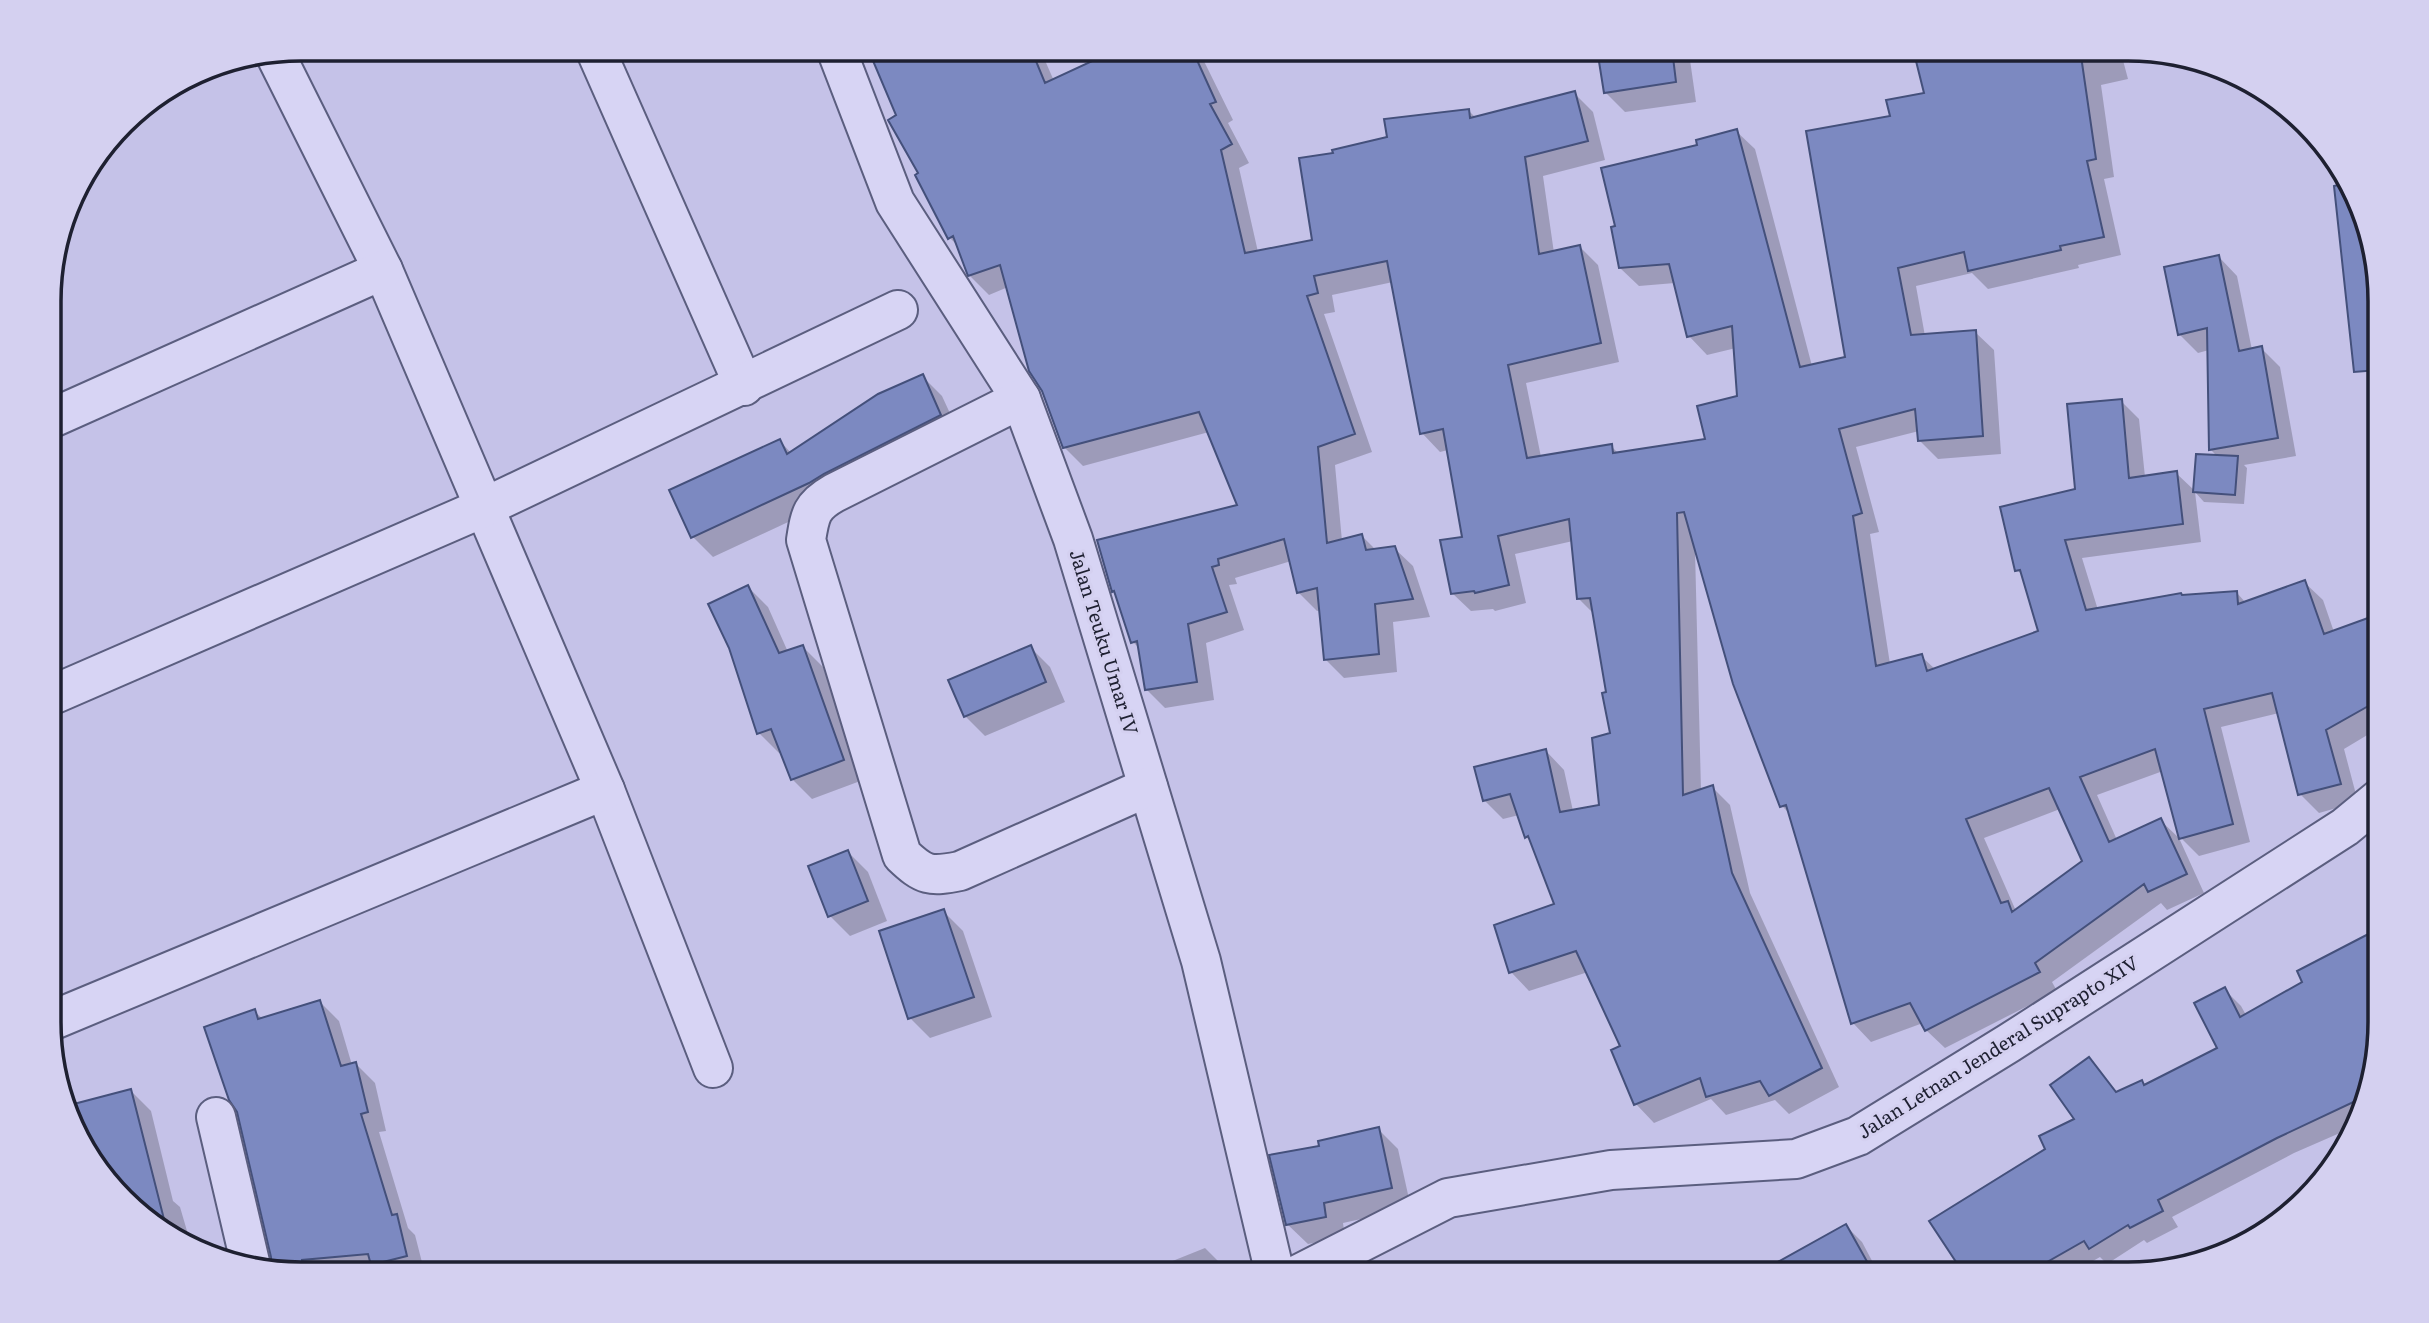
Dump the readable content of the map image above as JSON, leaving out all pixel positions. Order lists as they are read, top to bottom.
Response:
{
  "streets": {
    "street": ["Jalan Teuku Umar IV", "Jalan Letnan Jenderal Suprapto XIV"]
  }
}
